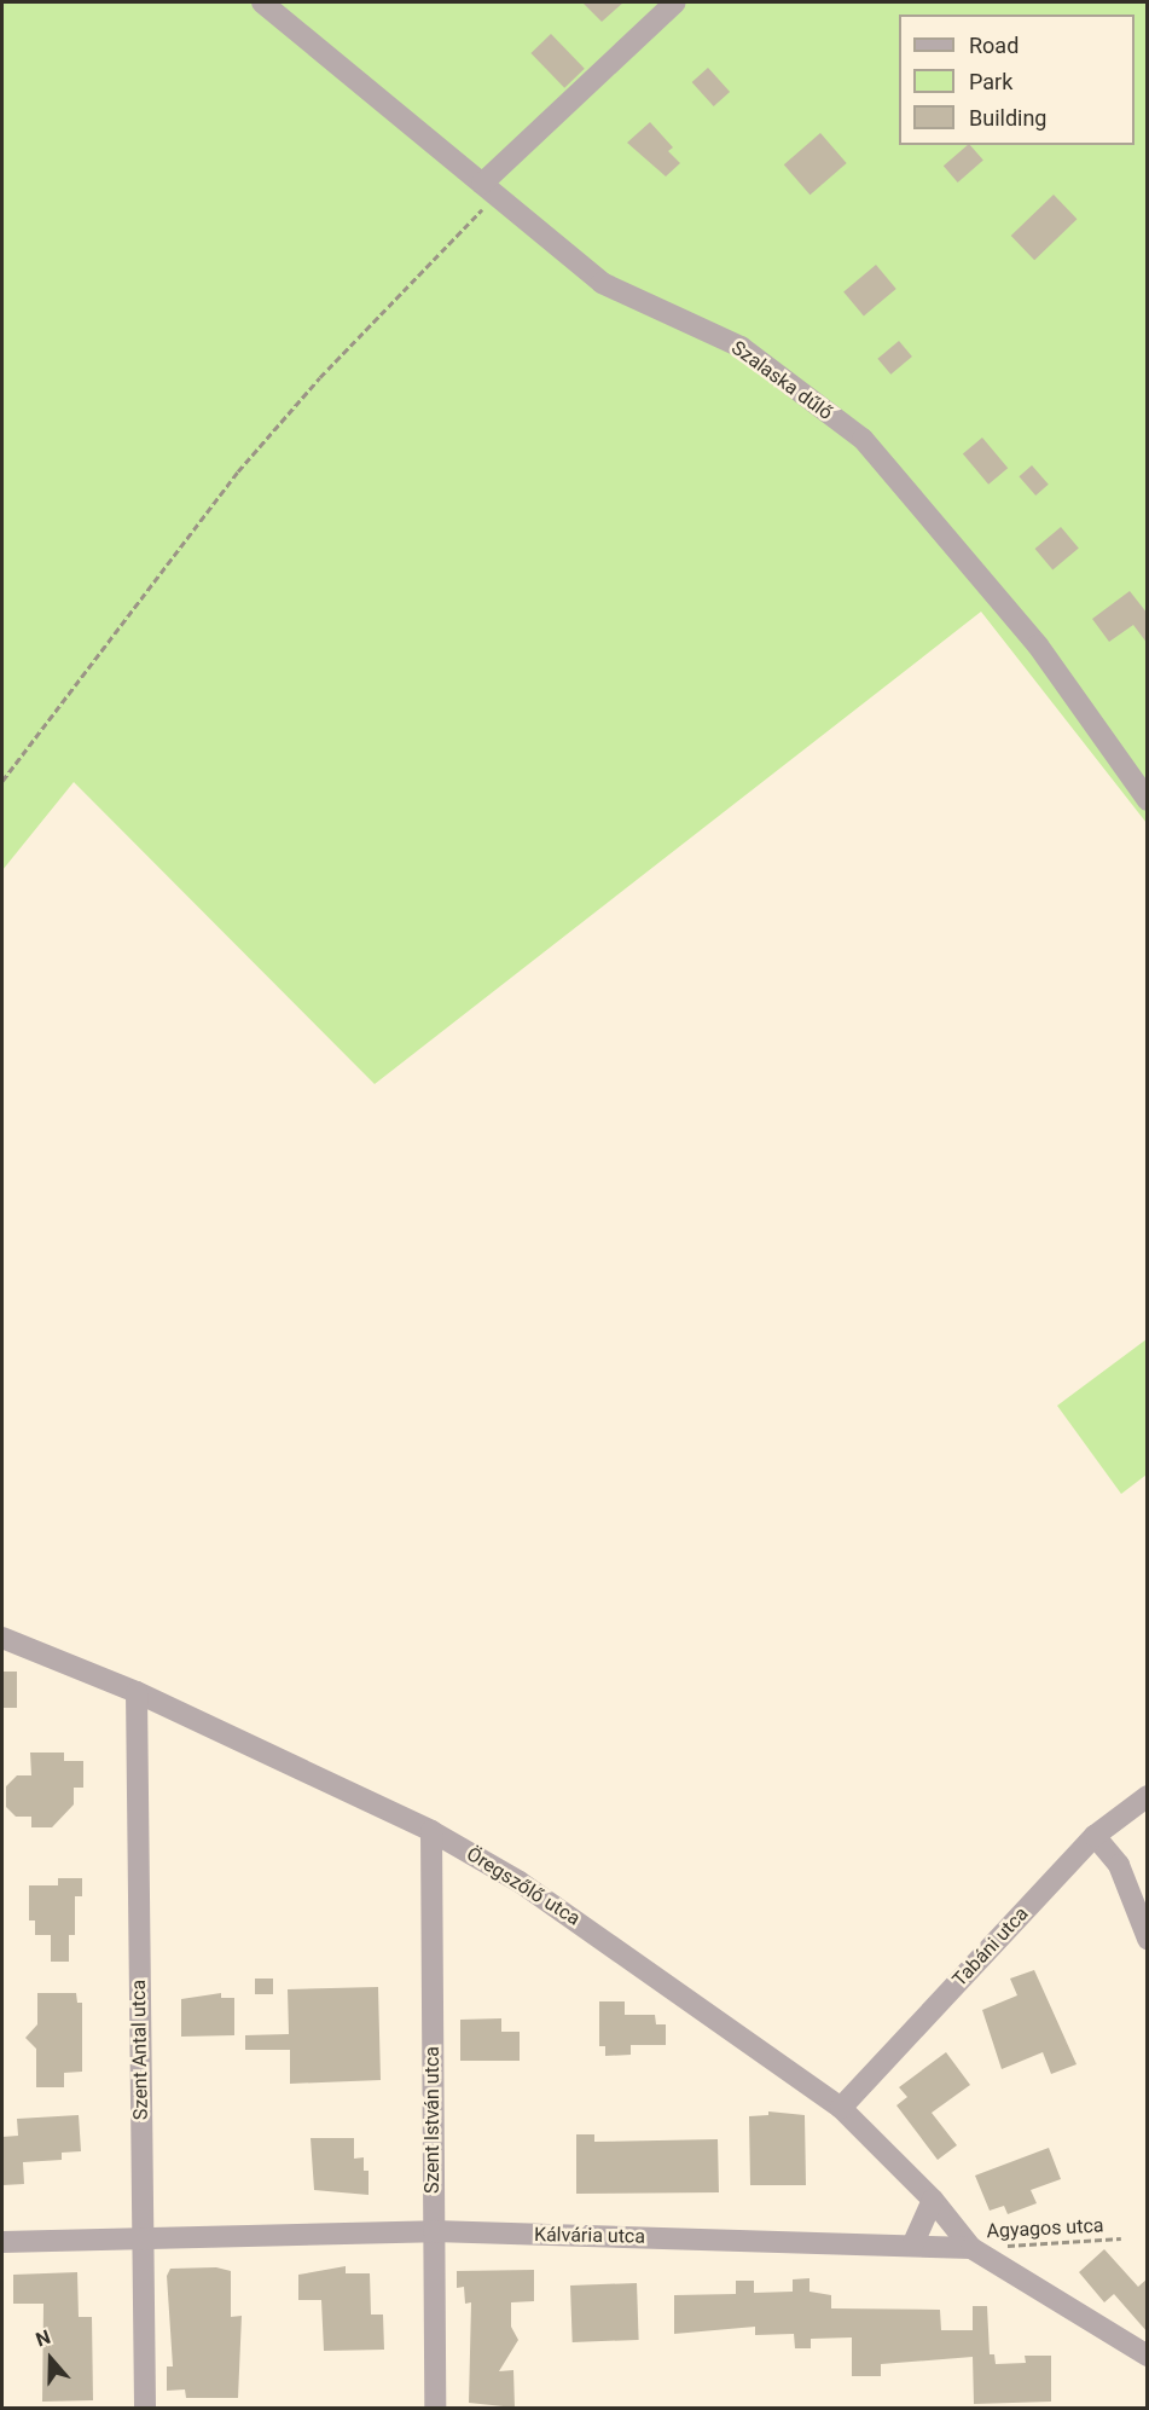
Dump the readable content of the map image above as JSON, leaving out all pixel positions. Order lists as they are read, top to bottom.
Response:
{
  "streets": {
    "street": [
      "Szalaska dűlő",
      "Öregszőlő utca",
      "Tabáni utca",
      "Szent Antal utca",
      "Szent István utca",
      "Kálvária utca"
    ],
    "path": ["Agyagos utca"]
  },
  "crossings": [
    ["Öregszőlő utca", "Tabáni utca"],
    ["Öregszőlő utca", "Szent Antal utca"],
    ["Öregszőlő utca", "Szent István utca"],
    ["Öregszőlő utca", "Agyagos utca"],
    ["Öregszőlő utca", "Kálvária utca"],
    ["Szent Antal utca", "Kálvária utca"],
    ["Szent István utca", "Kálvária utca"],
    ["Agyagos utca", "Kálvária utca"]
  ],
  "legend": ["Road", "Park", "Building"],
  "north": "top"
}
